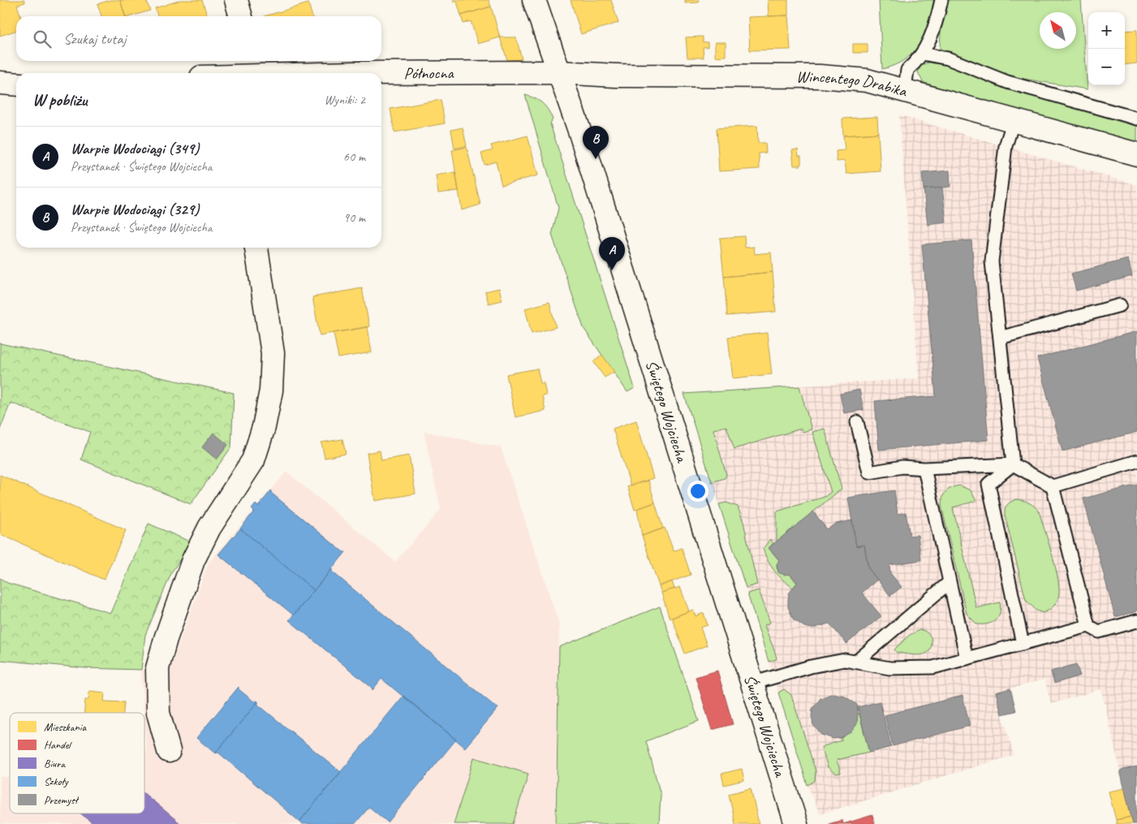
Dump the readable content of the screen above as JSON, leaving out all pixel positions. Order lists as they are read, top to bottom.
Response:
{
  "streets": {
    "street": ["Północna", "Wincentego Drabika", "Świętego Wojciecha"]
  },
  "crossings": [
    ["Północna", "Wincentego Drabika"],
    ["Północna", "Świętego Wojciecha"],
    ["Wincentego Drabika", "Świętego Wojciecha"]
  ],
  "legend": [
    "Mieszkania",
    "Handel",
    "Biura",
    "Szkoły",
    "Przemysł"
  ],
  "north": "top left",
  "page": {
    "map_buttons": ["+", "−"],
    "search": "Szukaj tutaj",
    "heading": ["W pobliżu", "Wyniki: 2"],
    "pins": ["B", "A"],
    "list": [
      {
        "mark": "A",
        "name": "Warpie Wodociągi (349)",
        "note": "Przystanek · Świętego Wojciecha",
        "value": "60 m"
      },
      {
        "mark": "B",
        "name": "Warpie Wodociągi (329)",
        "note": "Przystanek · Świętego Wojciecha",
        "value": "90 m"
      }
    ]
  }
}
